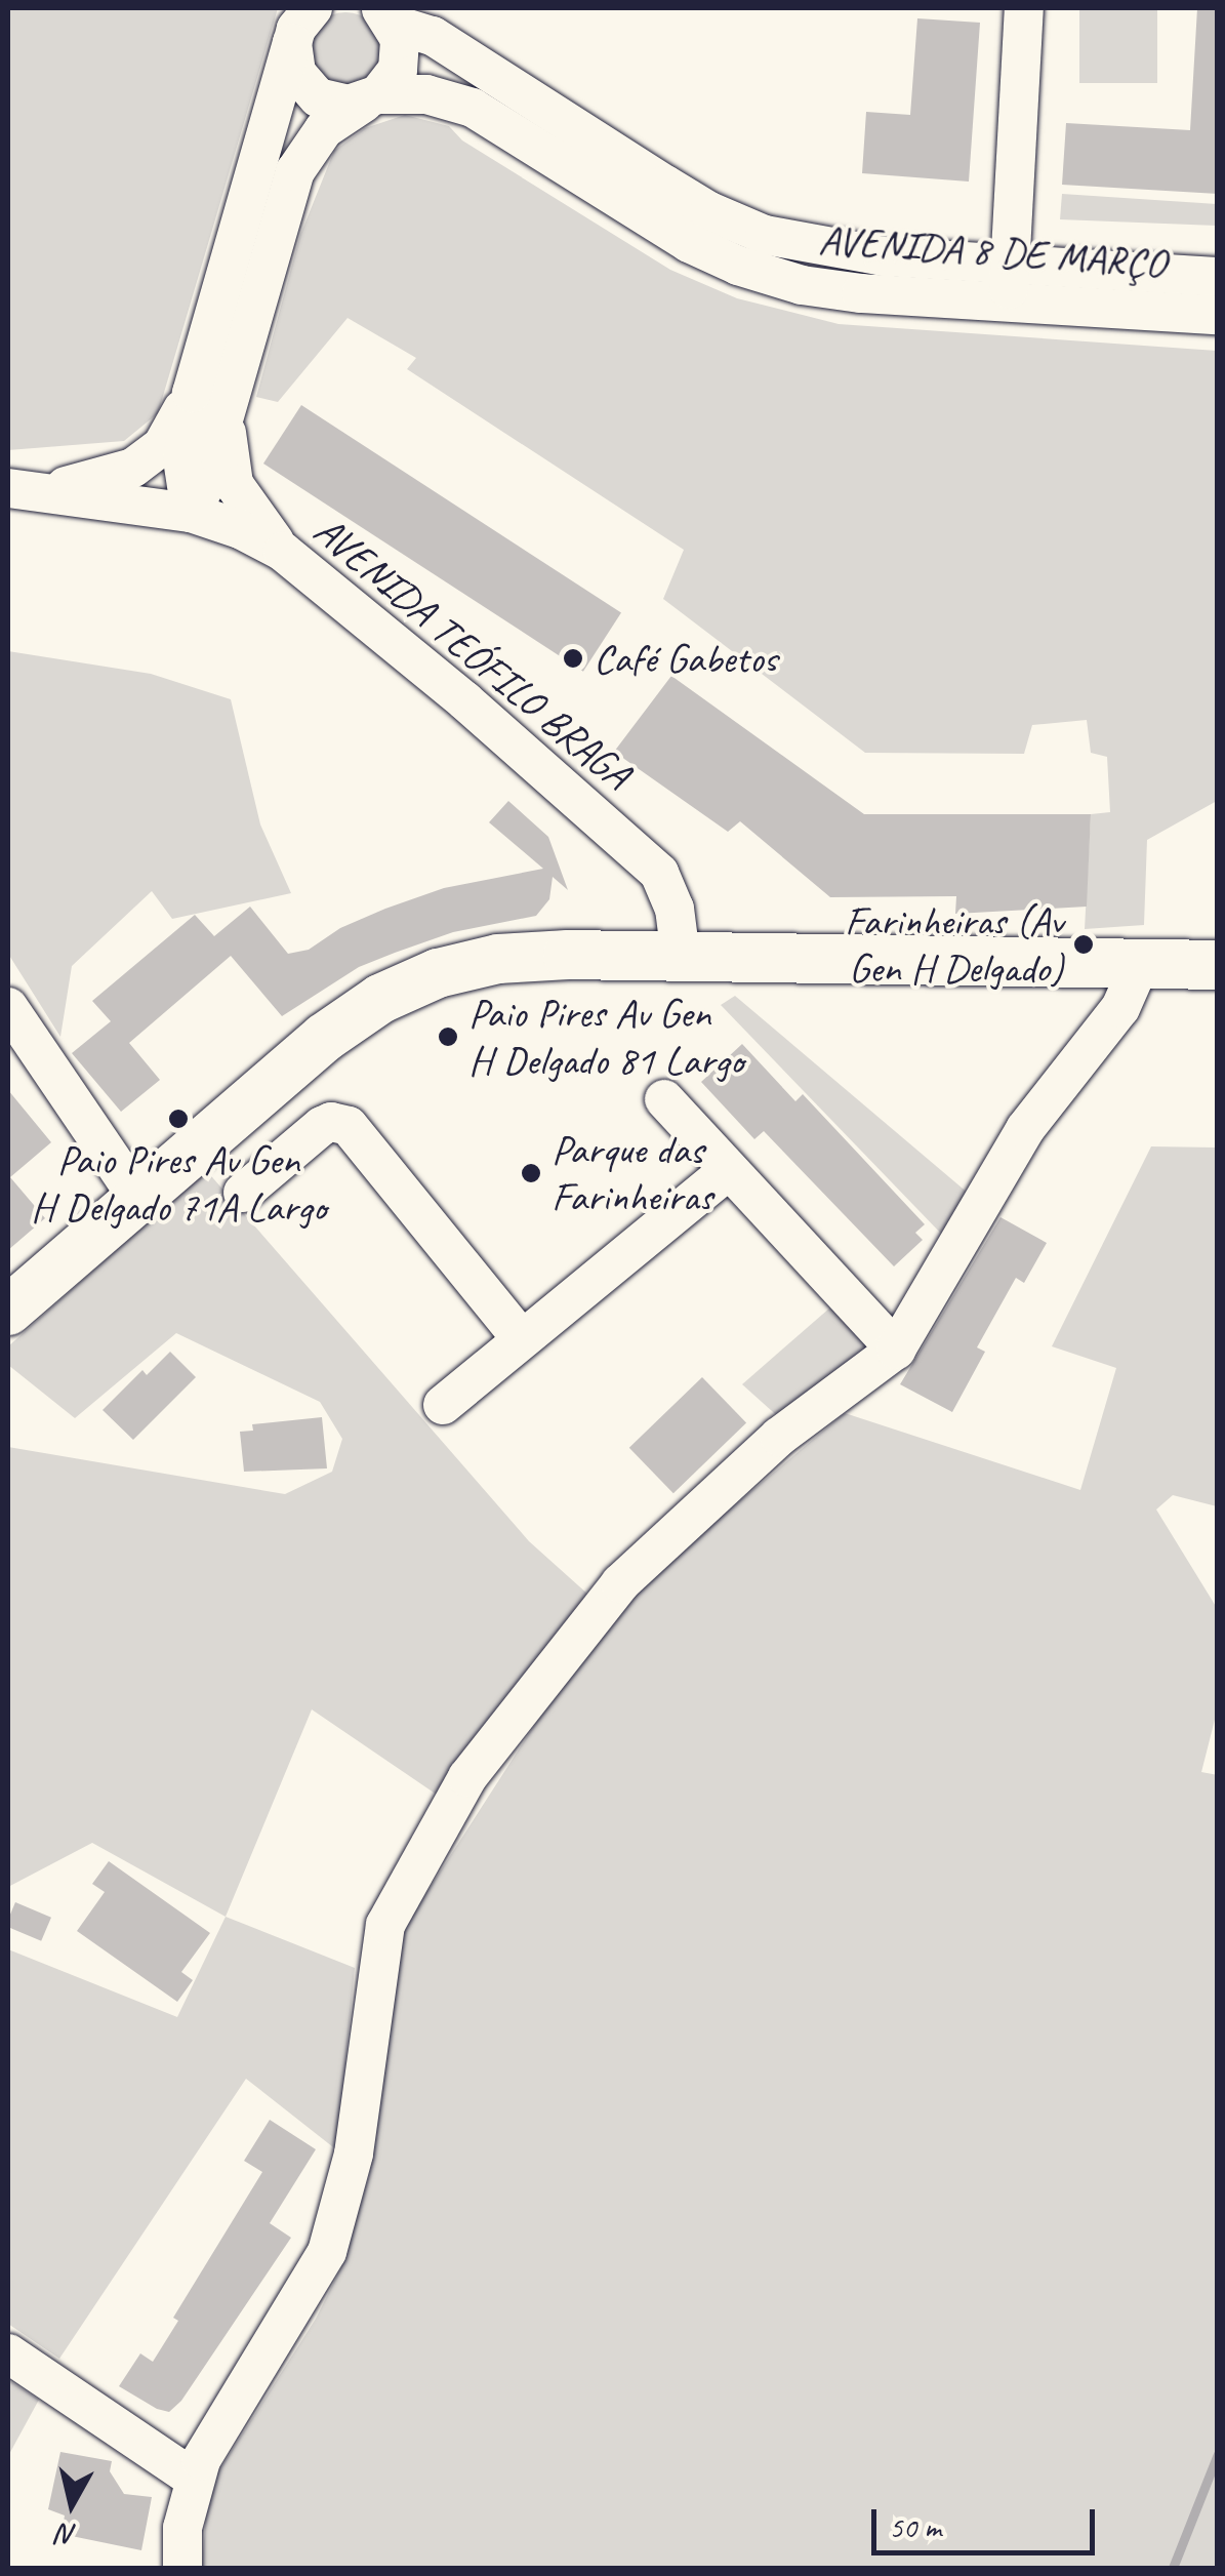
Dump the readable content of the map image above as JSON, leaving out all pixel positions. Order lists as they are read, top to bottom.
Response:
{
  "streets": {
    "street": ["AVENIDA 8 DE MARÇO", "AVENIDA TEÓFILO BRAGA"]
  },
  "places": [
    "Café Gabetos",
    "Farinheiras (Av Gen H Delgado)",
    "Paio Pires Av Gen H Delgado 81 Largo",
    "Paio Pires Av Gen H Delgado 71A Largo",
    "Parque das Farinheiras"
  ],
  "scale_bar": "50 m",
  "north": "bottom"
}
